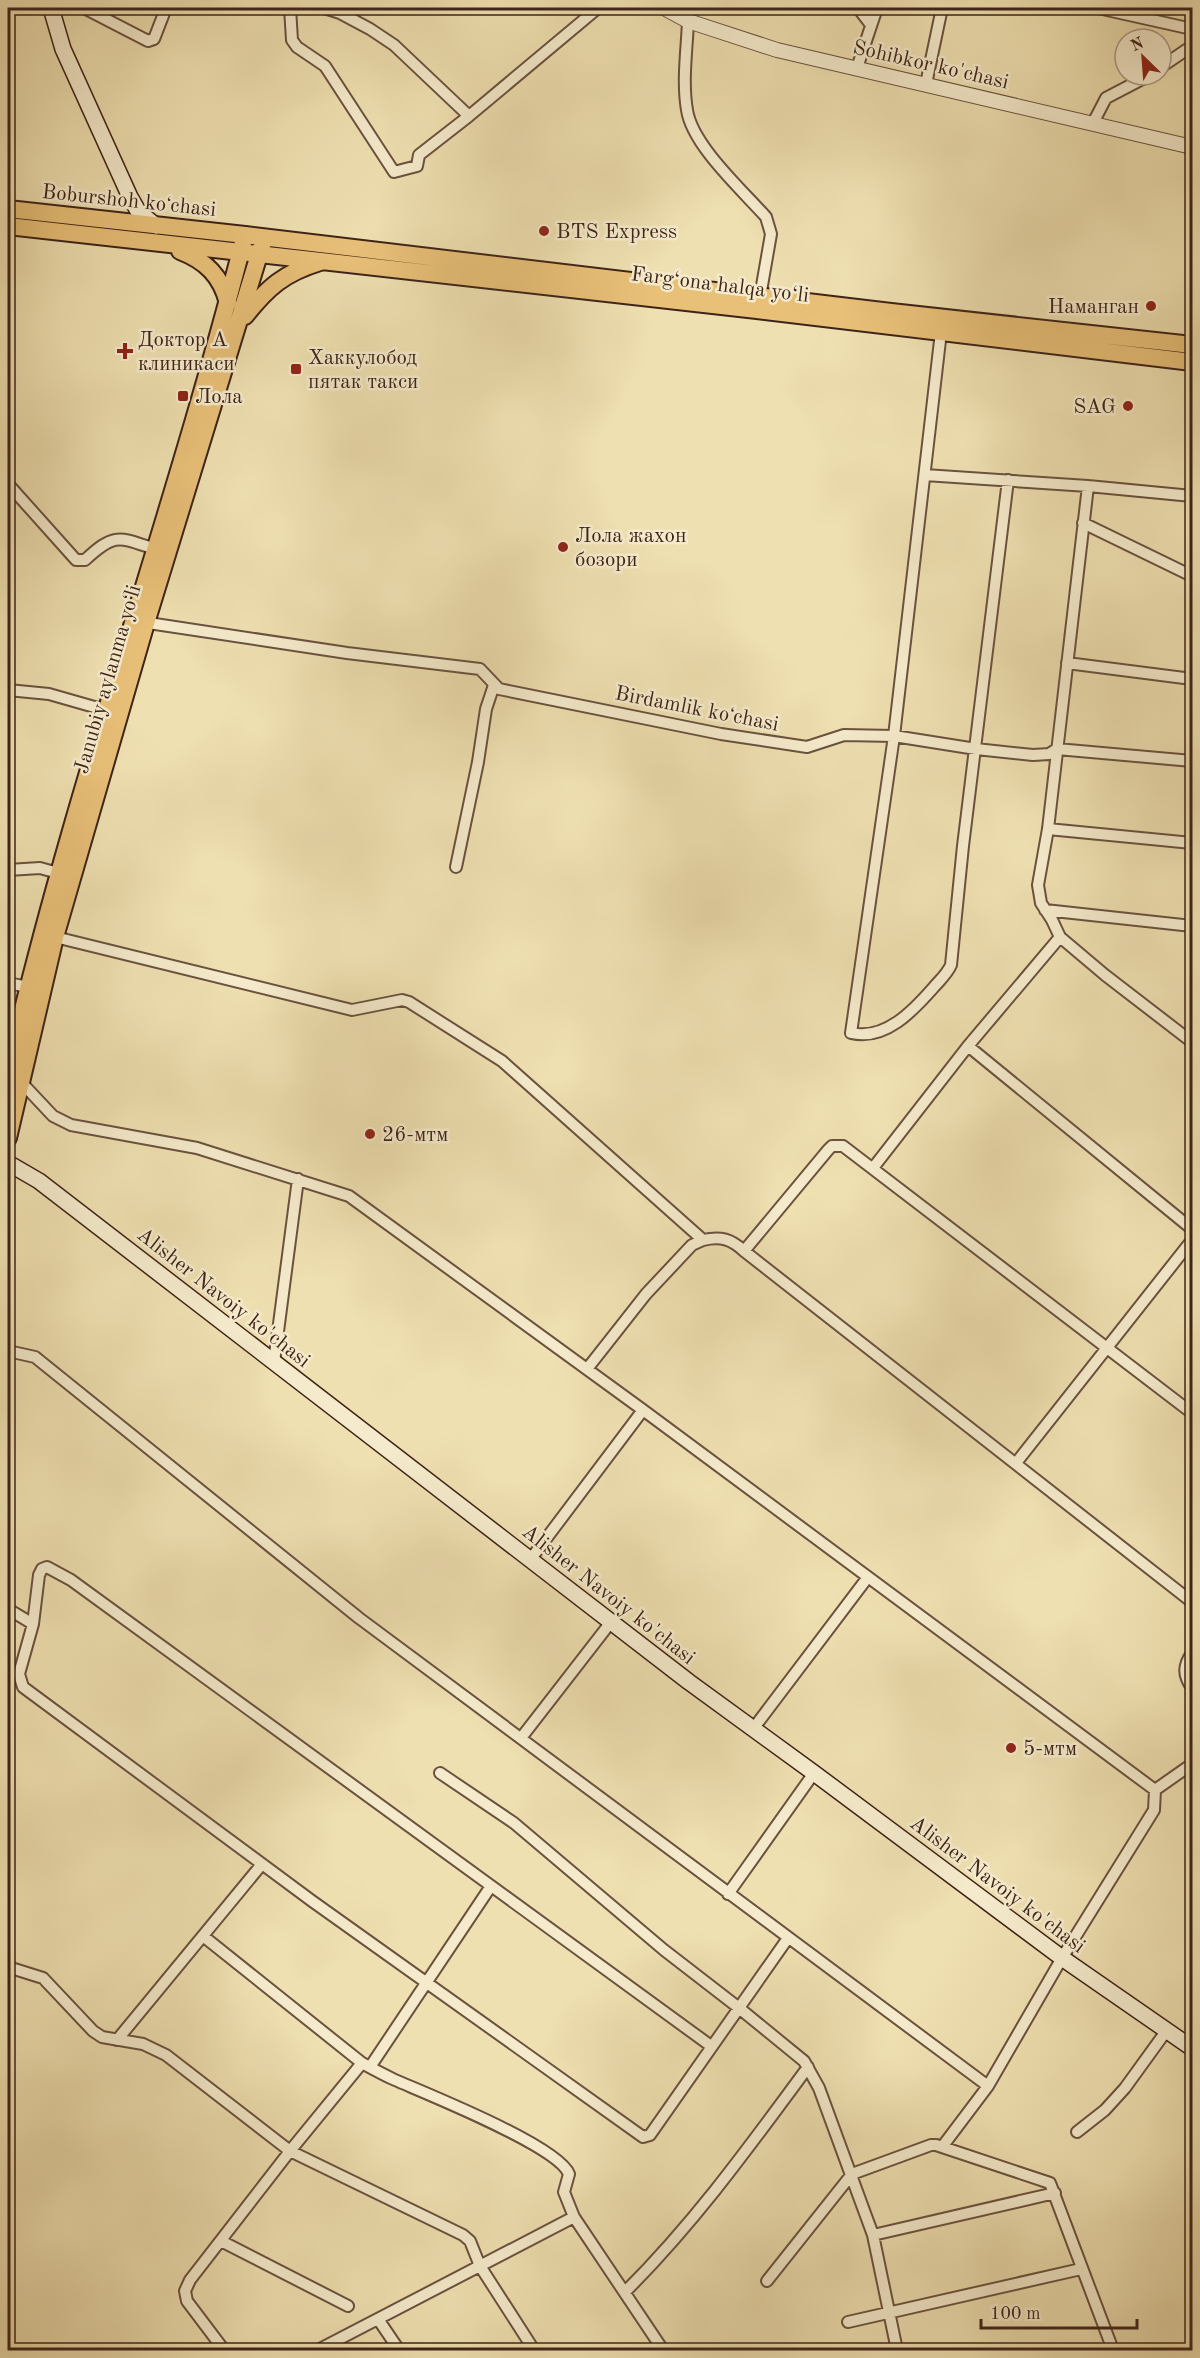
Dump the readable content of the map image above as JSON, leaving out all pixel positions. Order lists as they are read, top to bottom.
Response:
{
  "streets": {
    "main road": [
      "Boburshoh koʻchasi",
      "Farg‘ona halqa yo‘li",
      "Janubiy aylanma yoʻli",
      "Alisher Navoiy ko'chasi"
    ],
    "street": ["Sohibkor ko'chasi", "Birdamlik koʻchasi"]
  },
  "crossings": [
    ["Boburshoh koʻchasi", "Farg‘ona halqa yo‘li"],
    ["Boburshoh koʻchasi", "Janubiy aylanma yoʻli"],
    ["Farg‘ona halqa yo‘li", "Janubiy aylanma yoʻli"],
    ["Janubiy aylanma yoʻli", "Birdamlik koʻchasi"]
  ],
  "places": {
    "other": [
      "BTS Express",
      "Наманган",
      "SAG",
      "Лола жахон бозори",
      "26-мтм",
      "5-мтм"
    ],
    "health": ["Доктор А клиникаси"],
    "transit": ["Хаккулобод пятак такси", "Лола"]
  },
  "scale_bar": "100 m",
  "north": "top left"
}
